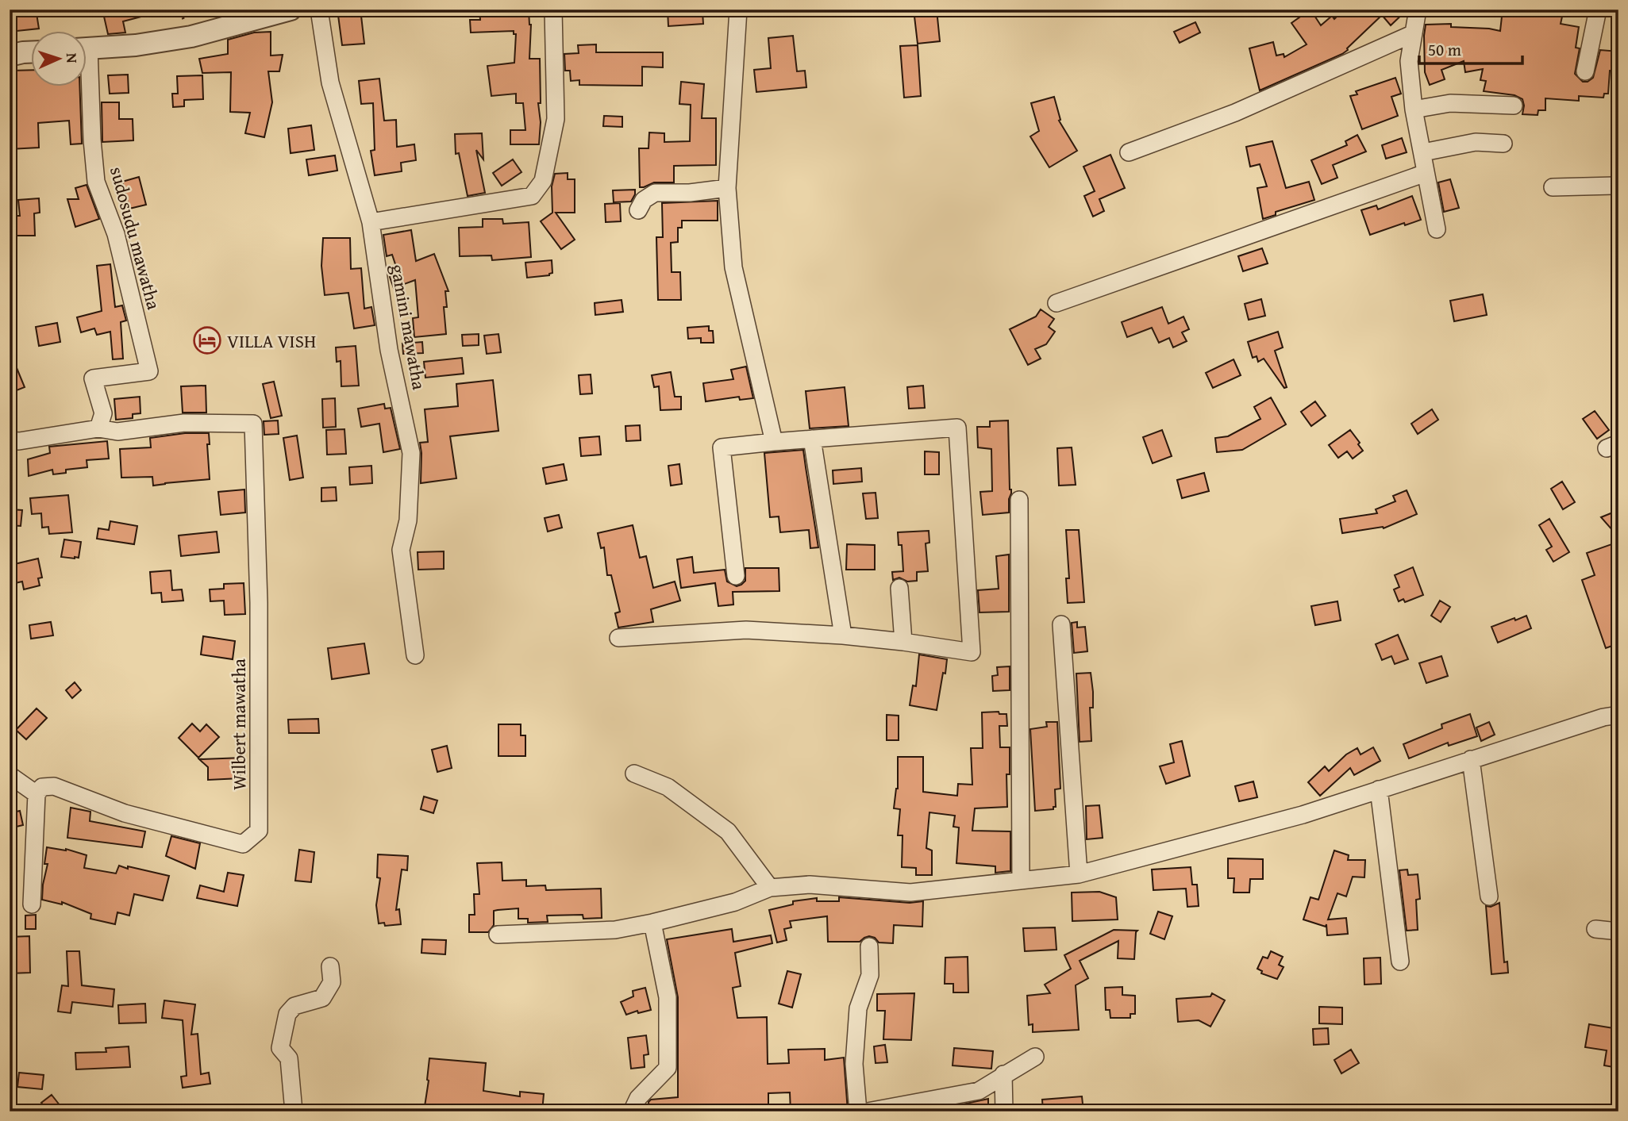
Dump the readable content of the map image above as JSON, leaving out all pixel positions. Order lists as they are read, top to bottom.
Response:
{
  "streets": {
    "street": ["sudosudu mawatha", "gamini mawatha", "Wilbert mawatha"]
  },
  "crossings": [
    ["sudosudu mawatha", "Wilbert mawatha"]
  ],
  "places": {
    "hotel": ["VILLA VISH"]
  },
  "scale_bar": "50 m",
  "north": "right"
}
